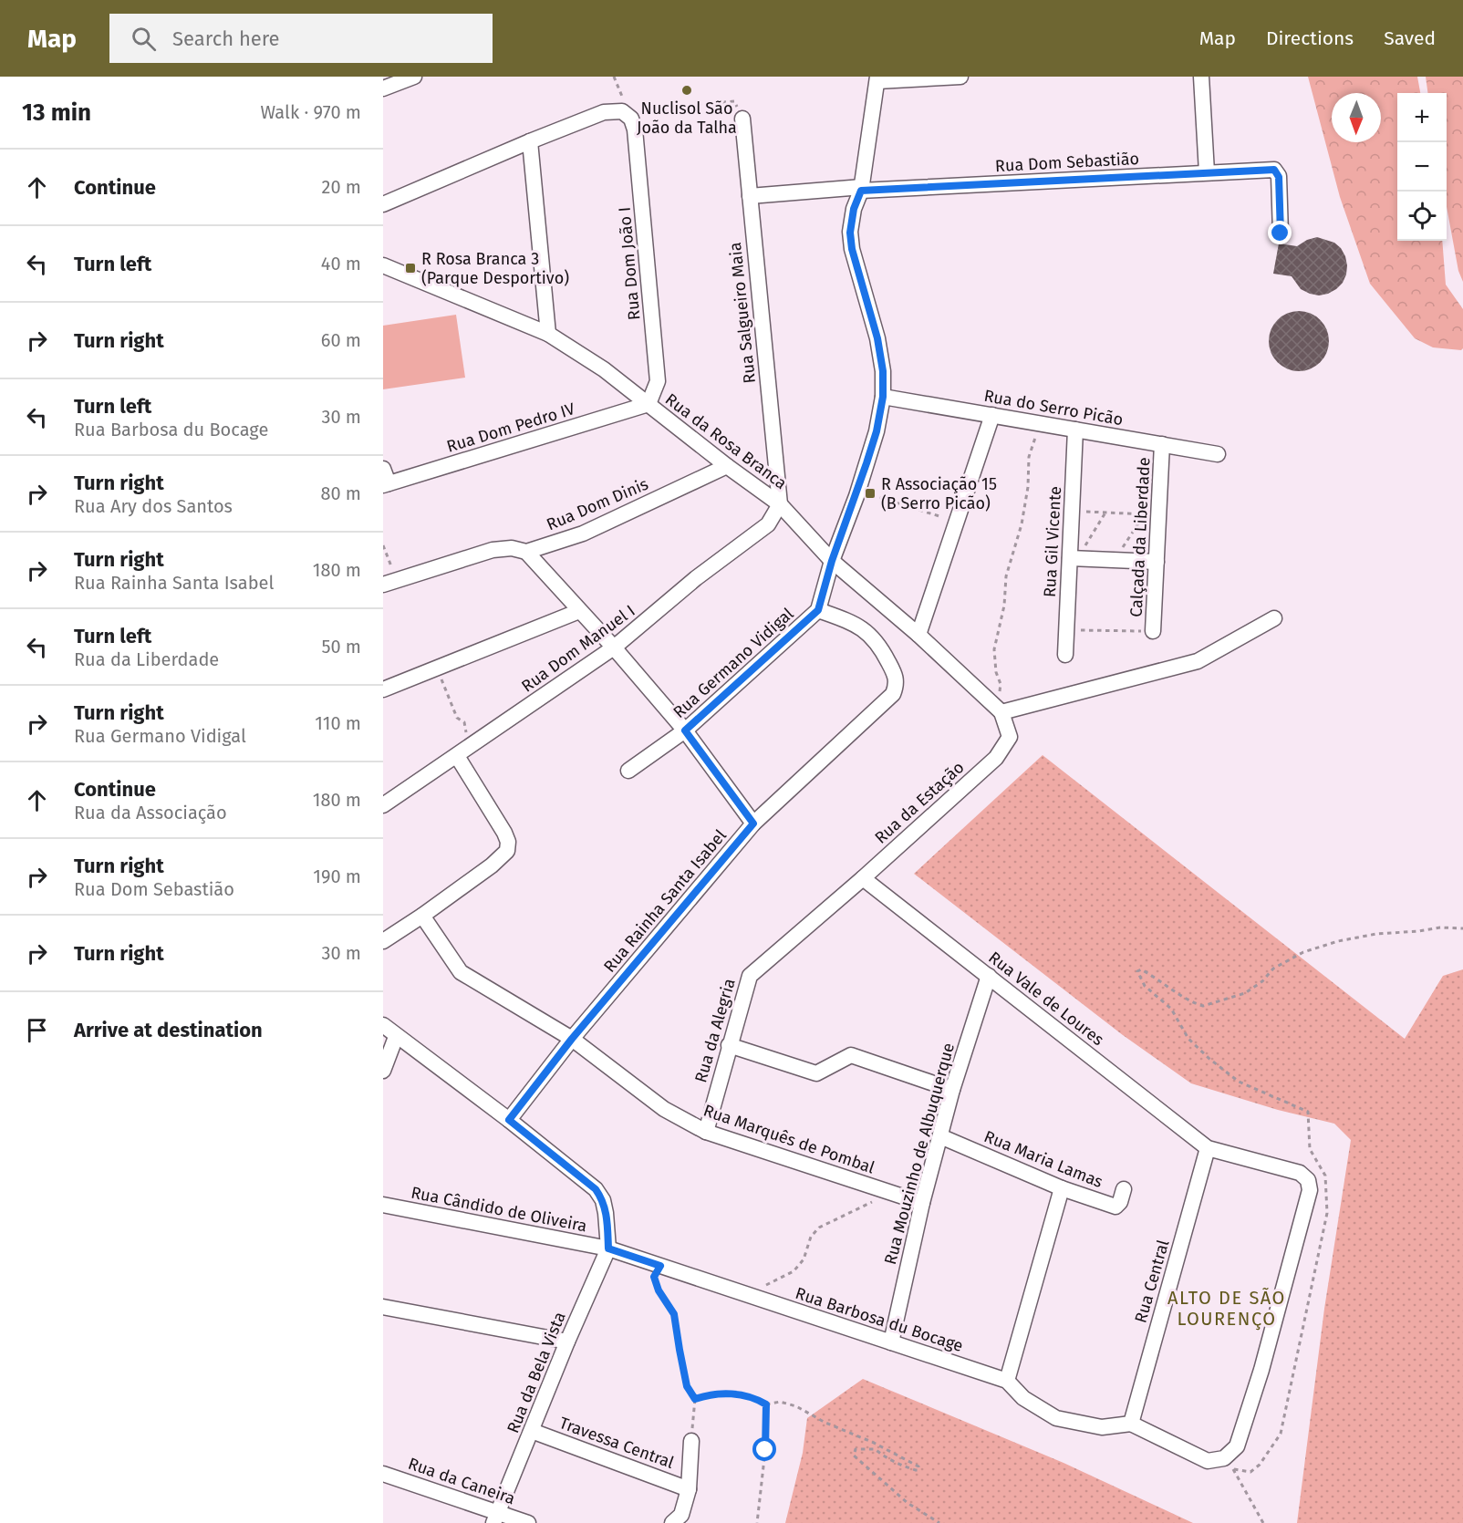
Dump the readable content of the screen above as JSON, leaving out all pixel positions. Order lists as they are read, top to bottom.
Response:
{
  "streets": {
    "street": [
      "Rua Dom Sebastião",
      "Rua Dom João I",
      "Rua Salgueiro Maia",
      "Rua do Serro Picão",
      "Rua Dom Pedro IV",
      "Rua da Rosa Branca",
      "Rua Dom Dinis",
      "Calçada da Liberdade",
      "Rua Gil Vicente",
      "Rua Dom Manuel I",
      "Rua Germano Vidigal",
      "Rua da Estação",
      "Rua Rainha Santa Isabel",
      "Rua Vale de Loures",
      "Rua da Alegria",
      "Rua Marquês de Pombal",
      "Rua Mouzinho de Albuquerque",
      "Rua Maria Lamas",
      "Rua Cândido de Oliveira",
      "Rua Central",
      "Rua Barbosa du Bocage",
      "Rua da Bela Vista",
      "Travessa Central",
      "Rua da Caneira"
    ]
  },
  "crossings": [
    ["Rua Dom Sebastião", "Rua Salgueiro Maia"],
    ["Rua Dom Sebastião", "Rua Germano Vidigal"],
    ["Rua Dom João I", "Rua Dom Pedro IV"],
    ["Rua Dom João I", "Rua da Rosa Branca"],
    ["Rua Salgueiro Maia", "Rua da Rosa Branca"],
    ["Rua Salgueiro Maia", "Rua Dom Manuel I"],
    ["Rua do Serro Picão", "Calçada da Liberdade"],
    ["Rua do Serro Picão", "Rua Gil Vicente"],
    ["Rua do Serro Picão", "Rua Germano Vidigal"],
    ["Rua Dom Pedro IV", "Rua da Rosa Branca"],
    ["Rua da Rosa Branca", "Rua Dom Dinis"],
    ["Rua da Rosa Branca", "Rua Dom Manuel I"],
    ["Rua da Rosa Branca", "Rua Germano Vidigal"],
    ["Rua da Rosa Branca", "Rua da Estação"],
    ["Rua Germano Vidigal", "Rua Rainha Santa Isabel"],
    ["Rua da Estação", "Rua Vale de Loures"],
    ["Rua da Estação", "Rua da Alegria"],
    ["Rua Rainha Santa Isabel", "Rua Marquês de Pombal"],
    ["Rua Vale de Loures", "Rua Mouzinho de Albuquerque"],
    ["Rua Vale de Loures", "Rua Central"],
    ["Rua da Alegria", "Rua Marquês de Pombal"],
    ["Rua Marquês de Pombal", "Rua Mouzinho de Albuquerque"],
    ["Rua Mouzinho de Albuquerque", "Rua Maria Lamas"],
    ["Rua Mouzinho de Albuquerque", "Rua Barbosa du Bocage"],
    ["Rua Cândido de Oliveira", "Rua Barbosa du Bocage"],
    ["Rua Cândido de Oliveira", "Rua da Bela Vista"],
    ["Rua Central", "Rua Barbosa du Bocage"],
    ["Rua Barbosa du Bocage", "Rua da Bela Vista"],
    ["Rua da Bela Vista", "Travessa Central"],
    ["Rua da Bela Vista", "Rua da Caneira"]
  ],
  "districts": ["ALTO DE SÃO LOURENÇO"],
  "places": {
    "other": ["Nuclisol São João da Talha"],
    "transit": ["R Rosa Branca 3 (Parque Desportivo)", "R Associação 15 (B Serro Picão)"]
  },
  "north": "bottom",
  "page": {
    "header": "Map",
    "search": "Search here",
    "nav": ["Map", "Directions", "Saved"],
    "heading": ["13 min", "Walk · 970 m"],
    "map_buttons": ["+", "−"],
    "list": [
      ["Continue", "20 m"],
      ["Turn left", "40 m"],
      ["Turn right", "60 m"],
      ["Turn left", "Rua Barbosa du Bocage", "30 m"],
      ["Turn right", "Rua Ary dos Santos", "80 m"],
      ["Turn right", "Rua Rainha Santa Isabel", "180 m"],
      ["Turn left", "Rua da Liberdade", "50 m"],
      ["Turn right", "Rua Germano Vidigal", "110 m"],
      ["Continue", "Rua da Associação", "180 m"],
      ["Turn right", "Rua Dom Sebastião", "190 m"],
      ["Turn right", "30 m"],
      "Arrive at destination"
    ]
  }
}
